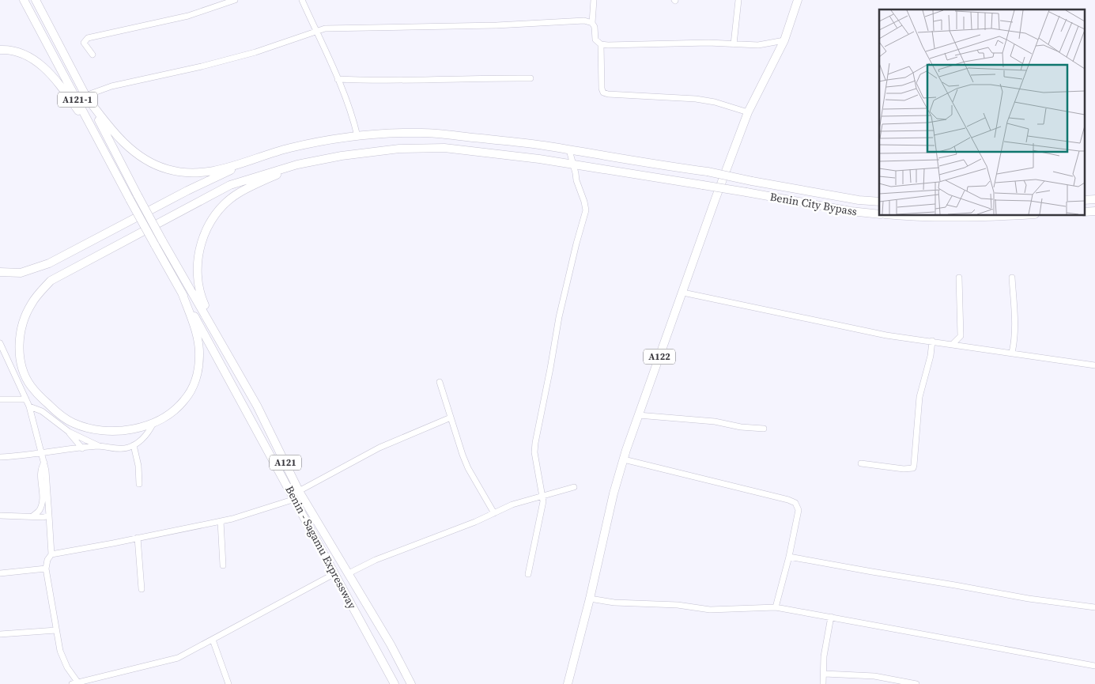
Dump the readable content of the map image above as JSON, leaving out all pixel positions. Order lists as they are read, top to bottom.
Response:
{
  "streets": {
    "highway": [
      "A121-1",
      "Benin City Bypass",
      "A122",
      "A121",
      "Benin - Sagamu Expressway"
    ]
  },
  "crossings": [
    ["A121-1", "A121"],
    ["A121", "Benin - Sagamu Expressway"]
  ]
}
